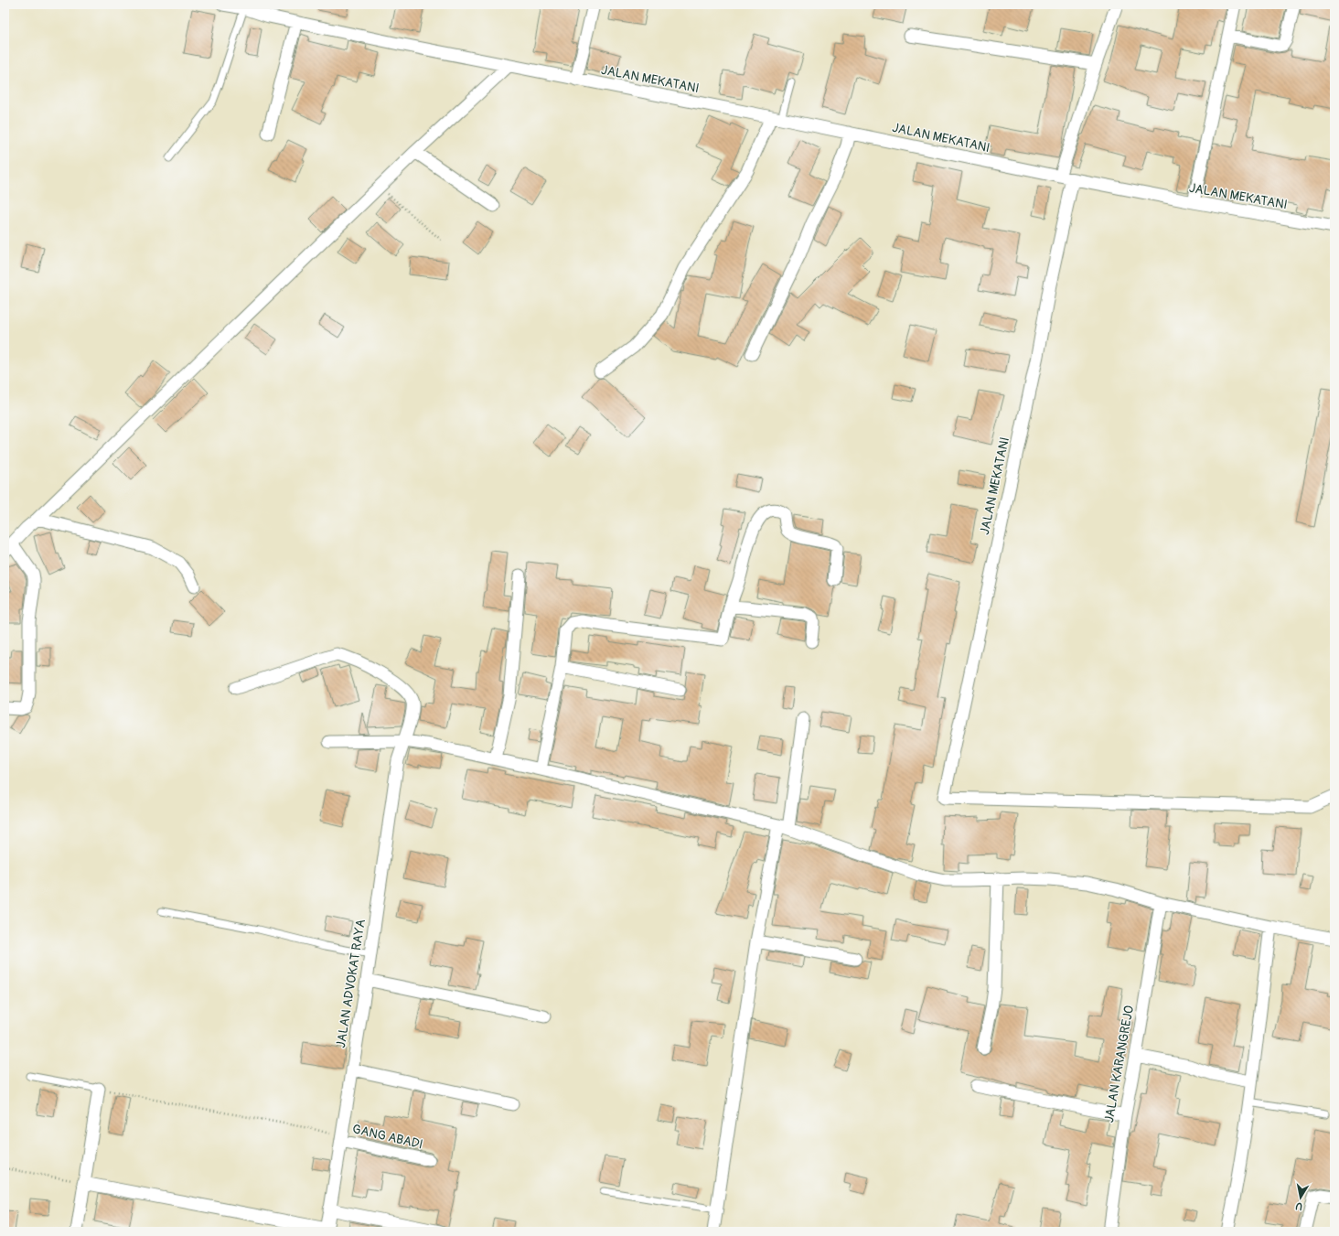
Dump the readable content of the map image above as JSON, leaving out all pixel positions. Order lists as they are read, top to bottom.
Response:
{
  "streets": {
    "street": [
      "JALAN MEKATANI",
      "JALAN ADVOKAT RAYA",
      "JALAN KARANGREJO",
      "GANG ABADI"
    ]
  },
  "crossings": [
    ["JALAN ADVOKAT RAYA", "GANG ABADI"]
  ],
  "north": "bottom"
}
